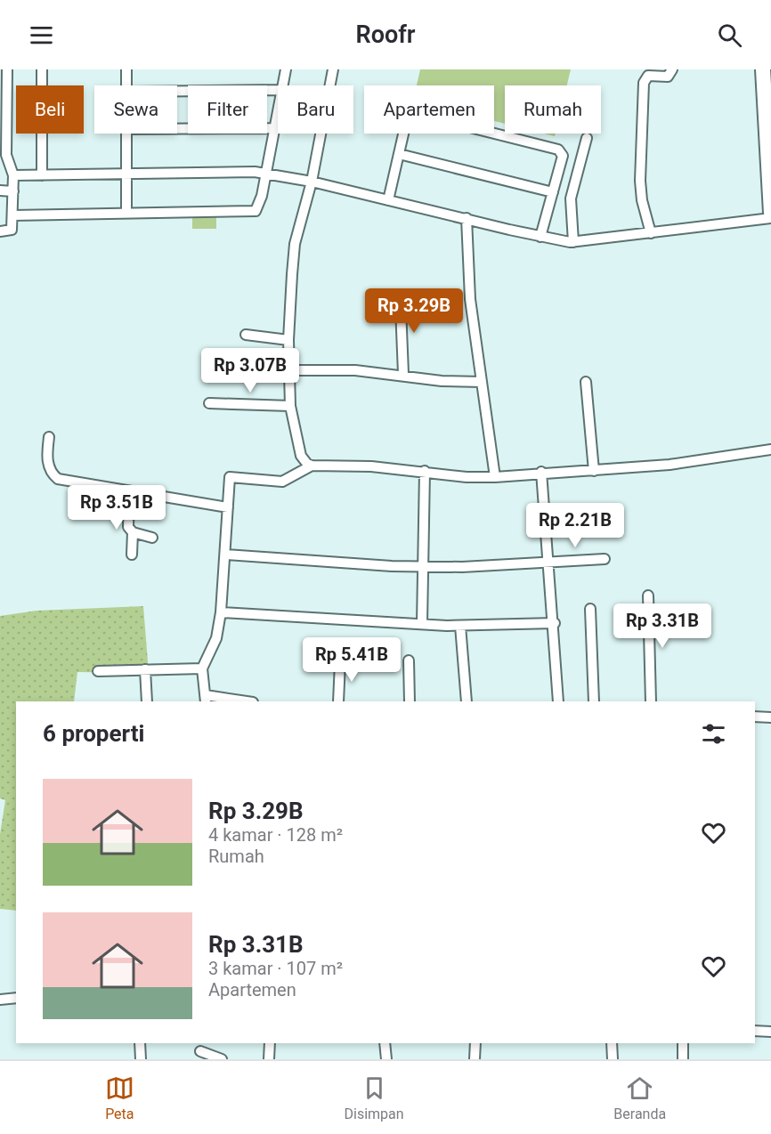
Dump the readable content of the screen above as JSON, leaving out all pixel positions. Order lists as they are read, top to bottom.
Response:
{
  "page": {
    "header": "Roofr",
    "chip": [
      "Beli",
      "Sewa",
      "Filter",
      "Baru",
      "Apartemen",
      "Rumah"
    ],
    "price": [
      "Rp 3.29B",
      "Rp 3.07B",
      "Rp 3.51B",
      "Rp 2.21B",
      "Rp 3.31B",
      "Rp 5.41B"
    ],
    "heading": "6 properti",
    "list": [
      {
        "name": "Rp 3.29B",
        "note": "4 kamar · 128 m² · Rumah"
      },
      {
        "name": "Rp 3.31B",
        "note": "3 kamar · 107 m² · Apartemen"
      }
    ],
    "tabs": ["Peta", "Disimpan", "Beranda"]
  }
}
